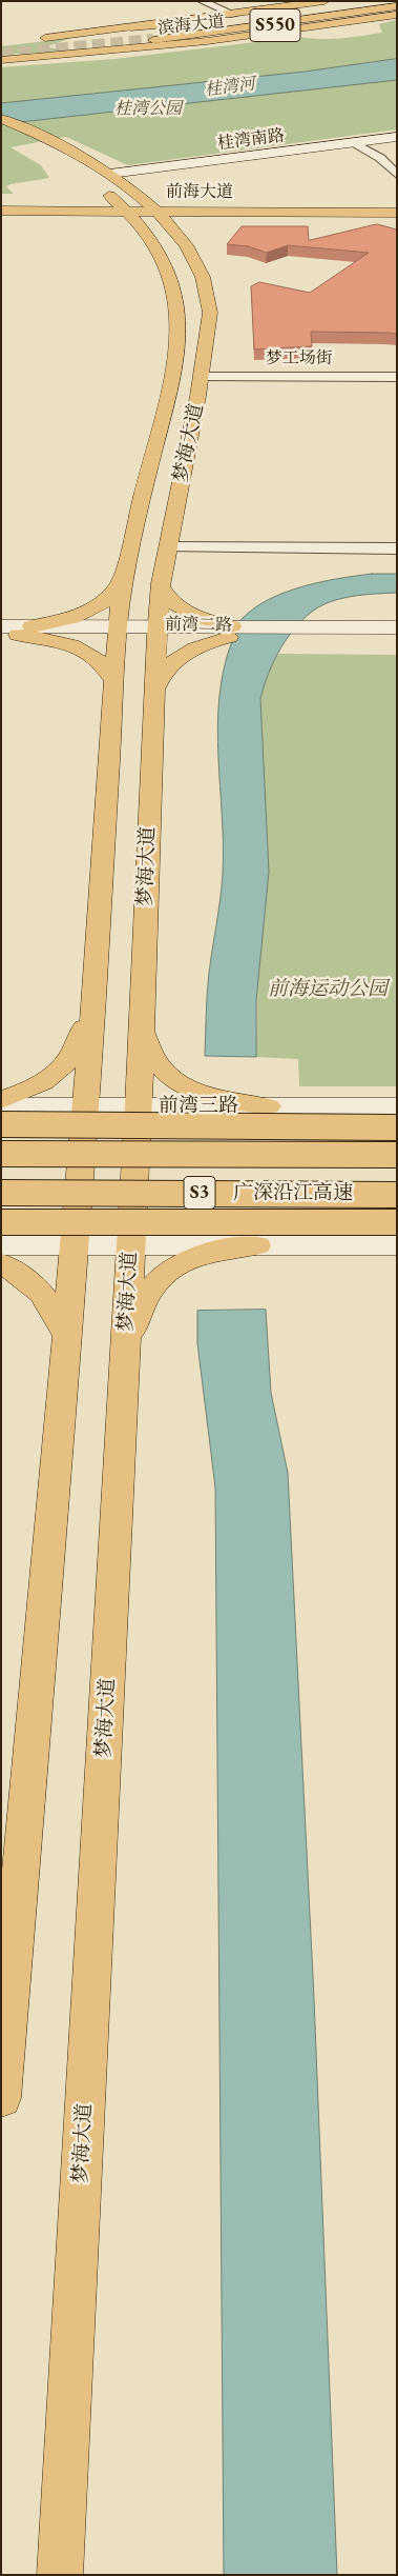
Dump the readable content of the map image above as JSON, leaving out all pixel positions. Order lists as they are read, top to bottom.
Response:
{
  "streets": {
    "main road": [
      "滨海大道",
      "S550",
      "前海大道",
      "梦海大道",
      "S3",
      "广深沿江高速"
    ],
    "street": [
      "桂湾南路",
      "梦工场街",
      "前湾二路",
      "前湾三路"
    ]
  },
  "crossings": [
    ["桂湾南路", "梦海大道"],
    ["前海大道", "梦海大道"],
    ["梦工场街", "梦海大道"],
    ["梦海大道", "前湾二路"],
    ["梦海大道", "前湾三路"]
  ],
  "water": ["桂湾河"],
  "parks": ["桂湾公园", "前海运动公园"]
}
